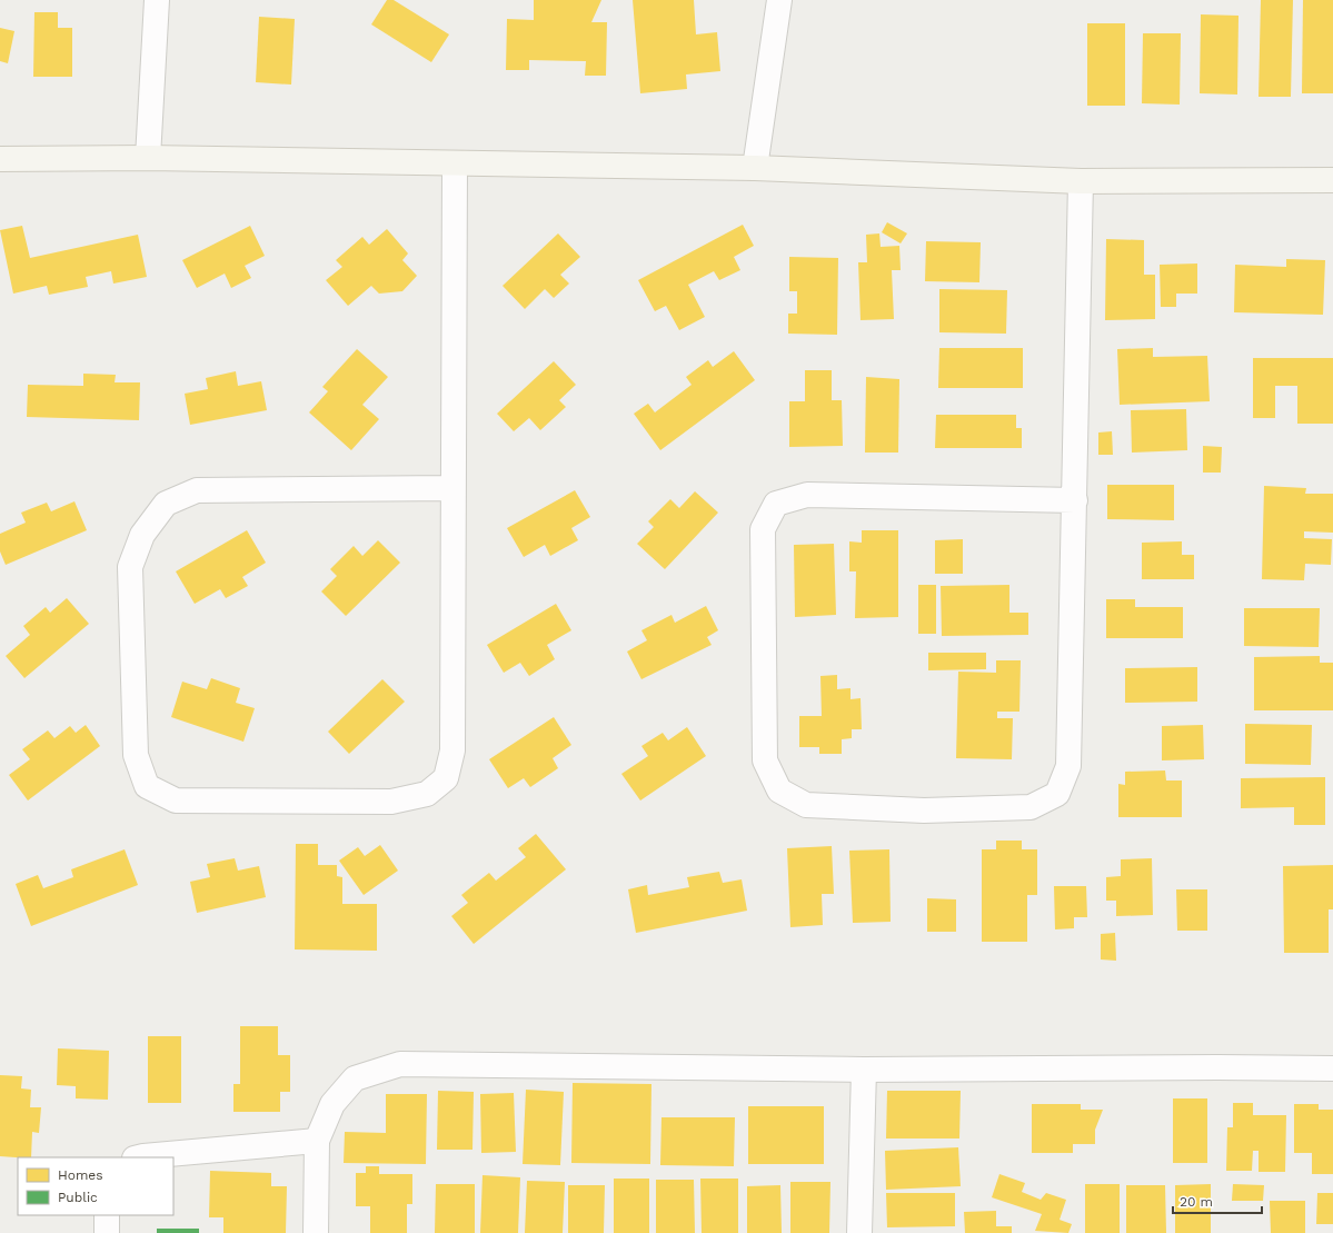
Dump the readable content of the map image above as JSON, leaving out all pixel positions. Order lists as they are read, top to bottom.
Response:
{
  "legend": ["Homes", "Public"],
  "scale_bar": "20 m"
}
